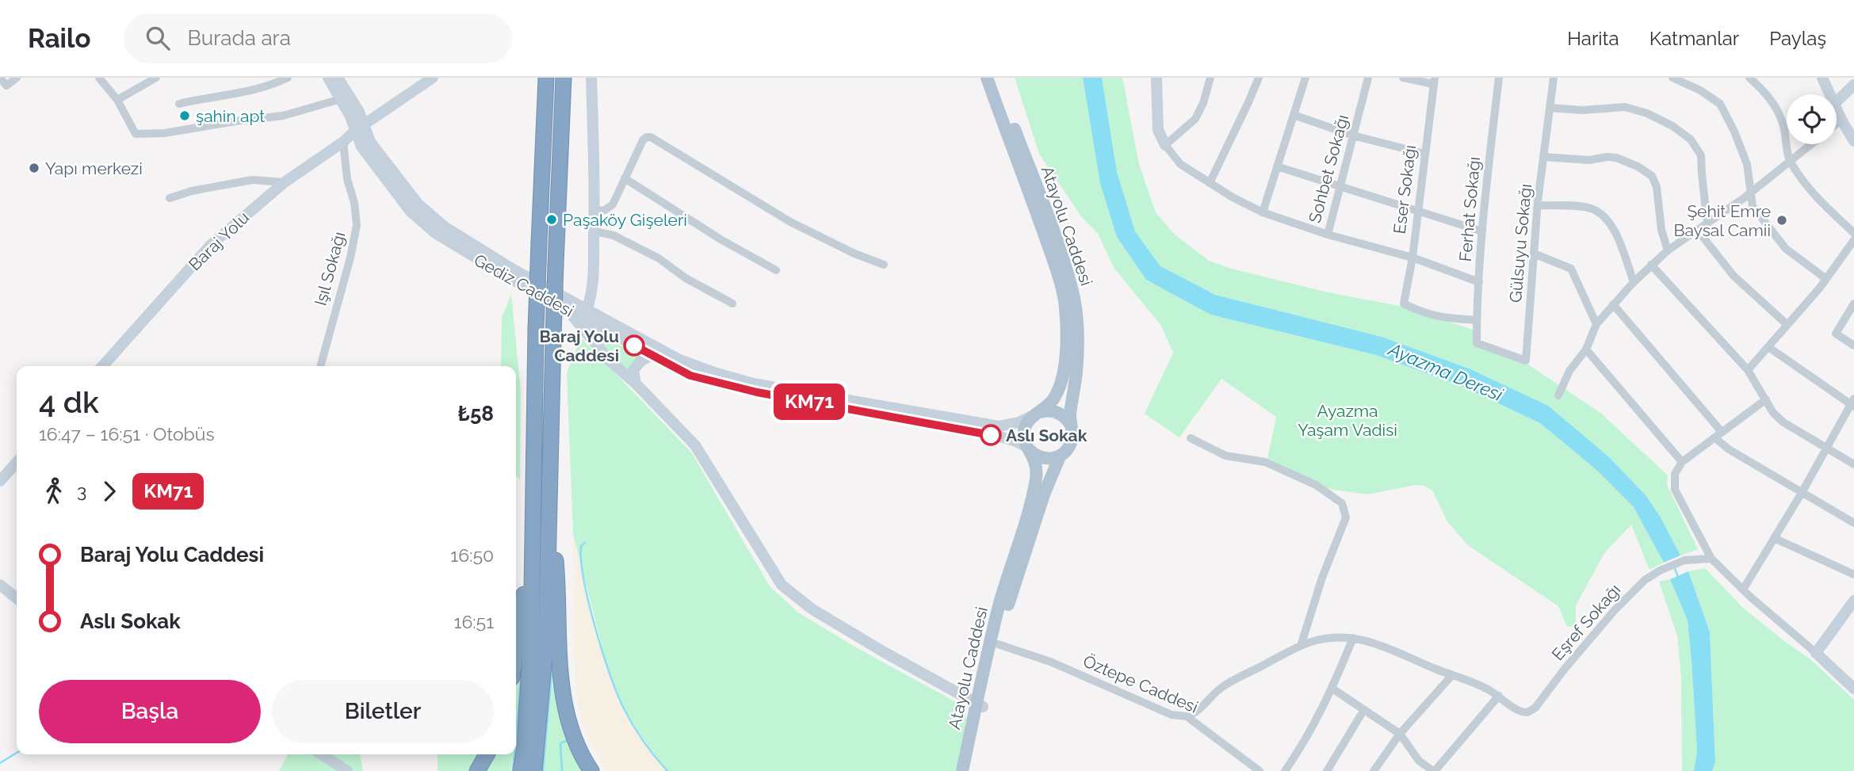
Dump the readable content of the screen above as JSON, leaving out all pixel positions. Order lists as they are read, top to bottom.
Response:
{
  "streets": {
    "main road": ["Atayolu Caddesi", "Baraj Yolu", "Gediz Caddesi"],
    "street": [
      "Sohbet Sokağı",
      "Eser Sokağı",
      "Ferhat Sokağı",
      "Gülsuyu Sokağı",
      "Işıl Sokağı",
      "Eşref Sokağı",
      "Öztepe Caddesi"
    ]
  },
  "crossings": [
    ["Eser Sokağı", "Ferhat Sokağı"],
    ["Ferhat Sokağı", "Gülsuyu Sokağı"],
    ["Atayolu Caddesi", "Gediz Caddesi"],
    ["Atayolu Caddesi", "Öztepe Caddesi"],
    ["Baraj Yolu", "Işıl Sokağı"],
    ["Baraj Yolu", "Gediz Caddesi"],
    ["Eşref Sokağı", "Öztepe Caddesi"]
  ],
  "water": ["Ayazma Deresi"],
  "parks": ["Ayazma Yaşam Vadisi"],
  "places": [
    "şahin apt",
    "Yapı merkezi",
    "Paşaköy Gişeleri",
    "Şehit Emre Baysal Camii",
    "Baraj Yolu Caddesi",
    "Aslı Sokak"
  ],
  "lines": ["bus line KM71"],
  "page": {
    "header": "Railo",
    "search": "Burada ara",
    "nav": ["Harita", "Katmanlar", "Paylaş"],
    "on_map": "KM71",
    "heading": ["4 dk", "16:47 – 16:51 · Otobüs", "₺58"],
    "legs": ["3", "KM71"],
    "list": [
      {
        "name": "Baraj Yolu Caddesi",
        "value": "16:50"
      },
      {
        "name": "Aslı Sokak",
        "value": "16:51"
      }
    ],
    "buttons": ["Başla", "Biletler"]
  }
}
